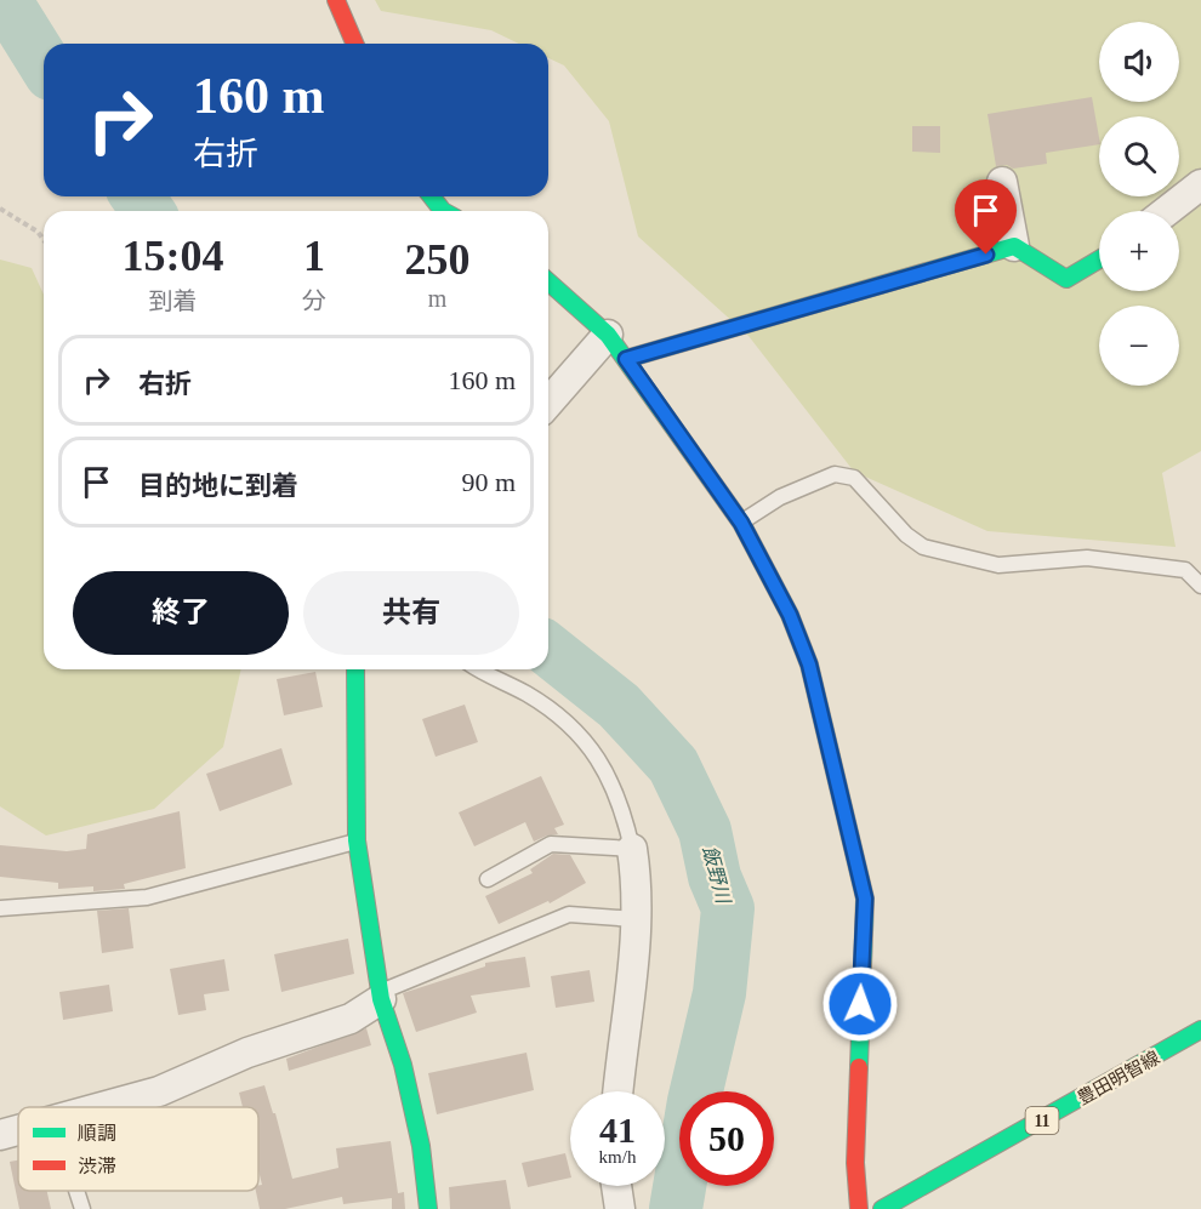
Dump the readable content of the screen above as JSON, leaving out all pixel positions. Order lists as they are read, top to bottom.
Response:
{
  "streets": {
    "main road": ["豊田明智線", "11"]
  },
  "water": ["飯野川"],
  "legend": ["順調", "渋滞"],
  "page": {
    "map_buttons": ["+", "−"],
    "turn": ["160 m", "右折"],
    "eta": [
      "15:04",
      "到着",
      "1",
      "分",
      "250",
      "m"
    ],
    "list": [
      {
        "name": "右折",
        "value": "160 m"
      },
      {
        "name": "目的地に到着",
        "value": "90 m"
      }
    ],
    "buttons": ["終了", "共有"],
    "speed": "41 km/h",
    "limit": "50"
  }
}
